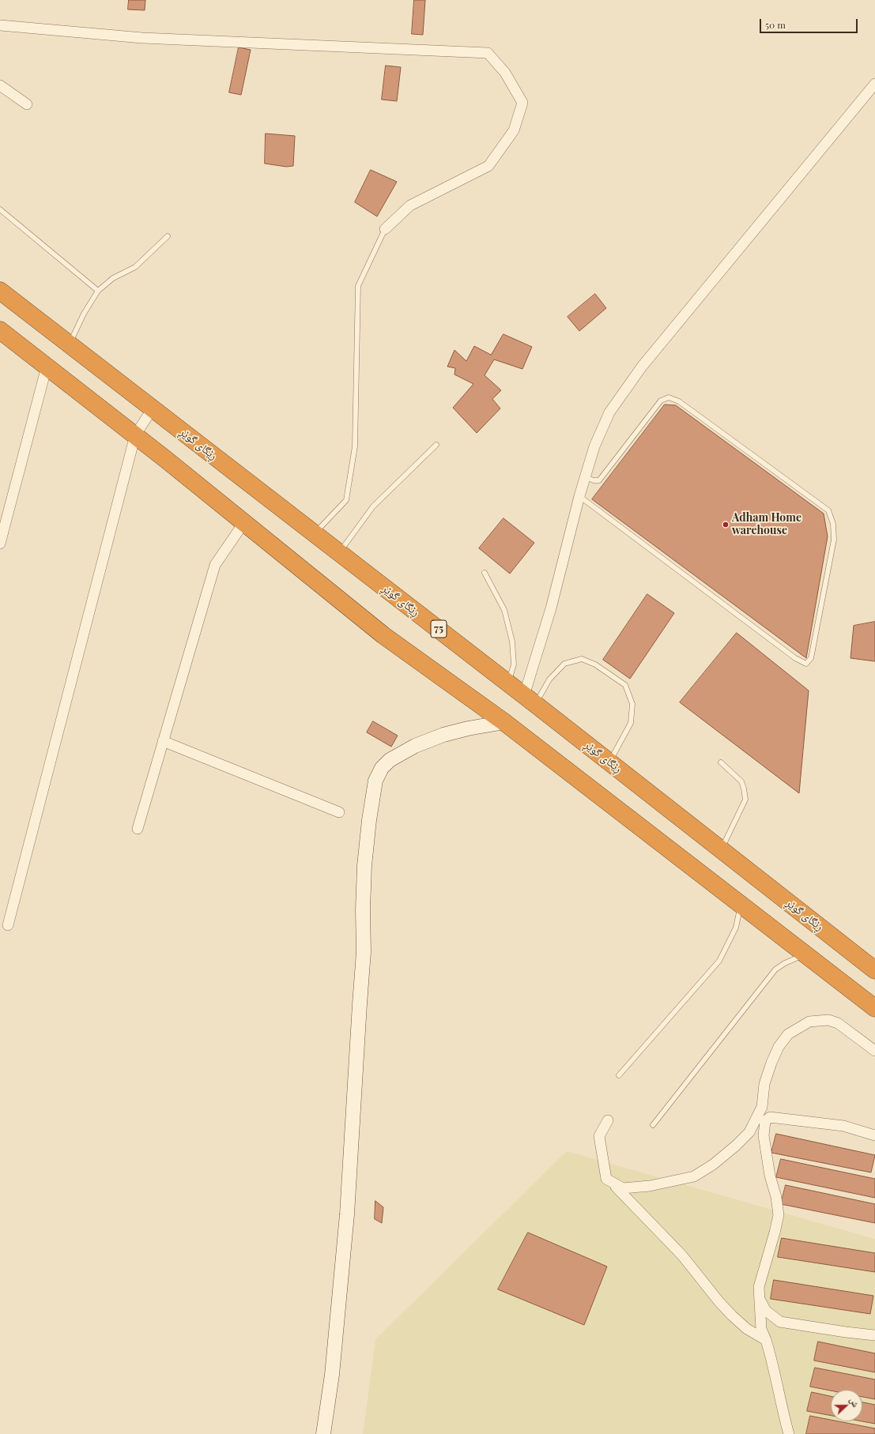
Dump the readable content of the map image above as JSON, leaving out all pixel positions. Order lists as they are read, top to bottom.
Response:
{
  "streets": {
    "highway": ["ڕێگای گوێڕ", "75"]
  },
  "places": ["Adham Home warehouse"],
  "scale_bar": "50 m",
  "north": "right"
}
